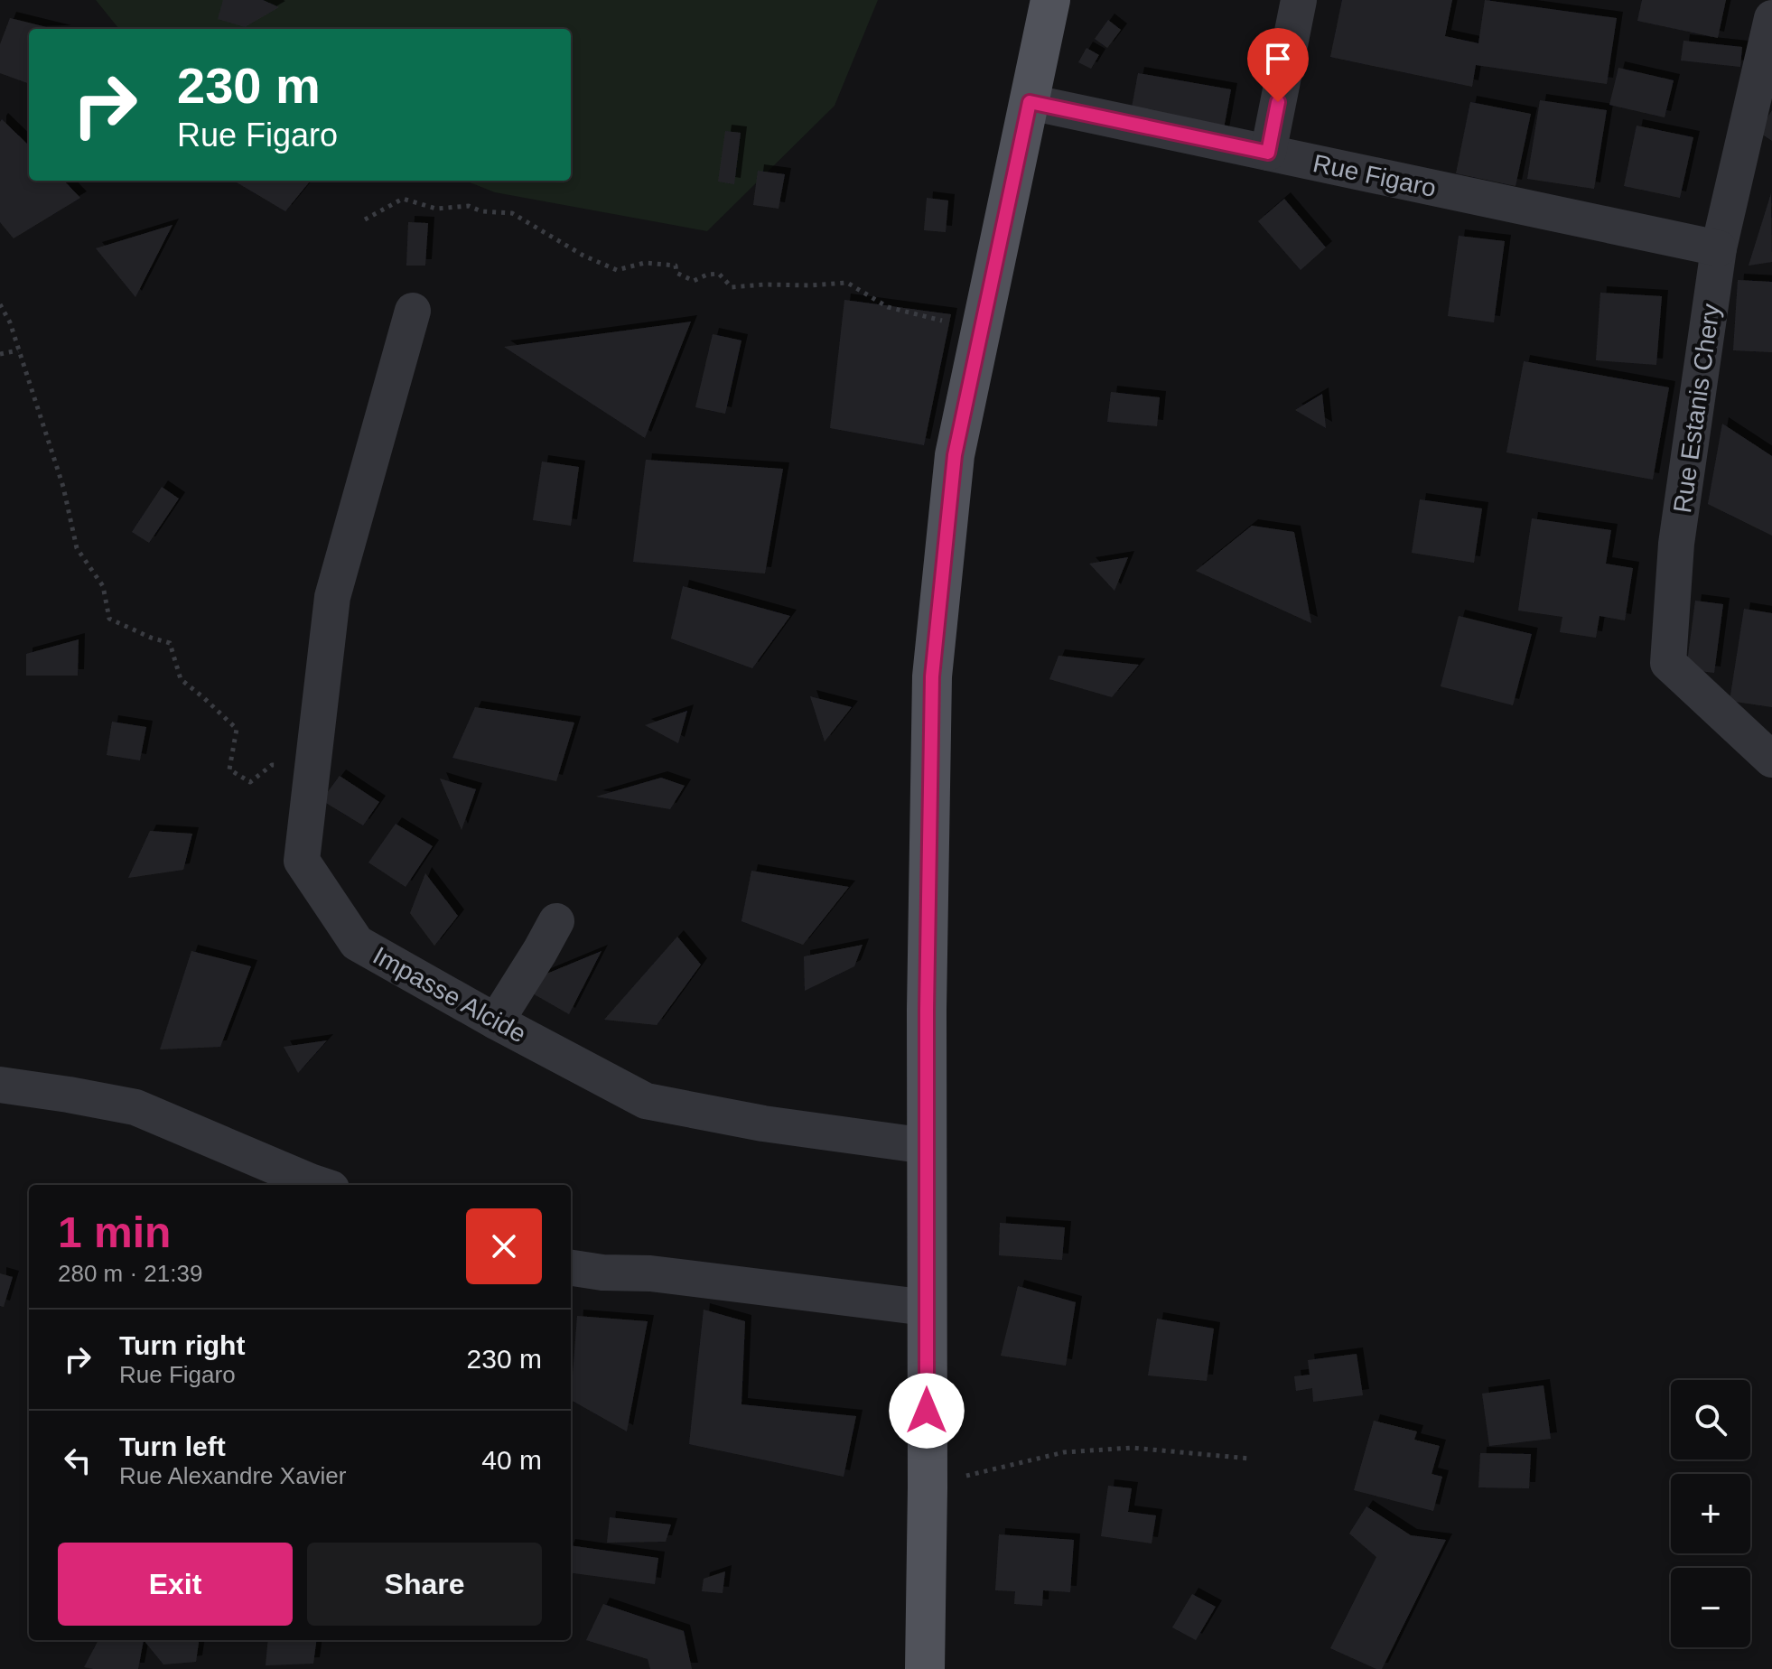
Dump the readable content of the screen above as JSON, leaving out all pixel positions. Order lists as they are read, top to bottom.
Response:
{
  "streets": {
    "street": ["Rue Figaro", "Rue Estanis Chery", "Impasse Alcide"]
  },
  "crossings": [
    ["Rue Figaro", "Rue Estanis Chery"]
  ],
  "page": {
    "turn": ["230 m", "Rue Figaro"],
    "heading": ["1 min", "280 m · 21:39"],
    "list": [
      {
        "name": "Turn right",
        "note": "Rue Figaro",
        "value": "230 m"
      },
      {
        "name": "Turn left",
        "note": "Rue Alexandre Xavier",
        "value": "40 m"
      }
    ],
    "map_buttons": ["+", "−"],
    "buttons": ["Exit", "Share"]
  }
}
